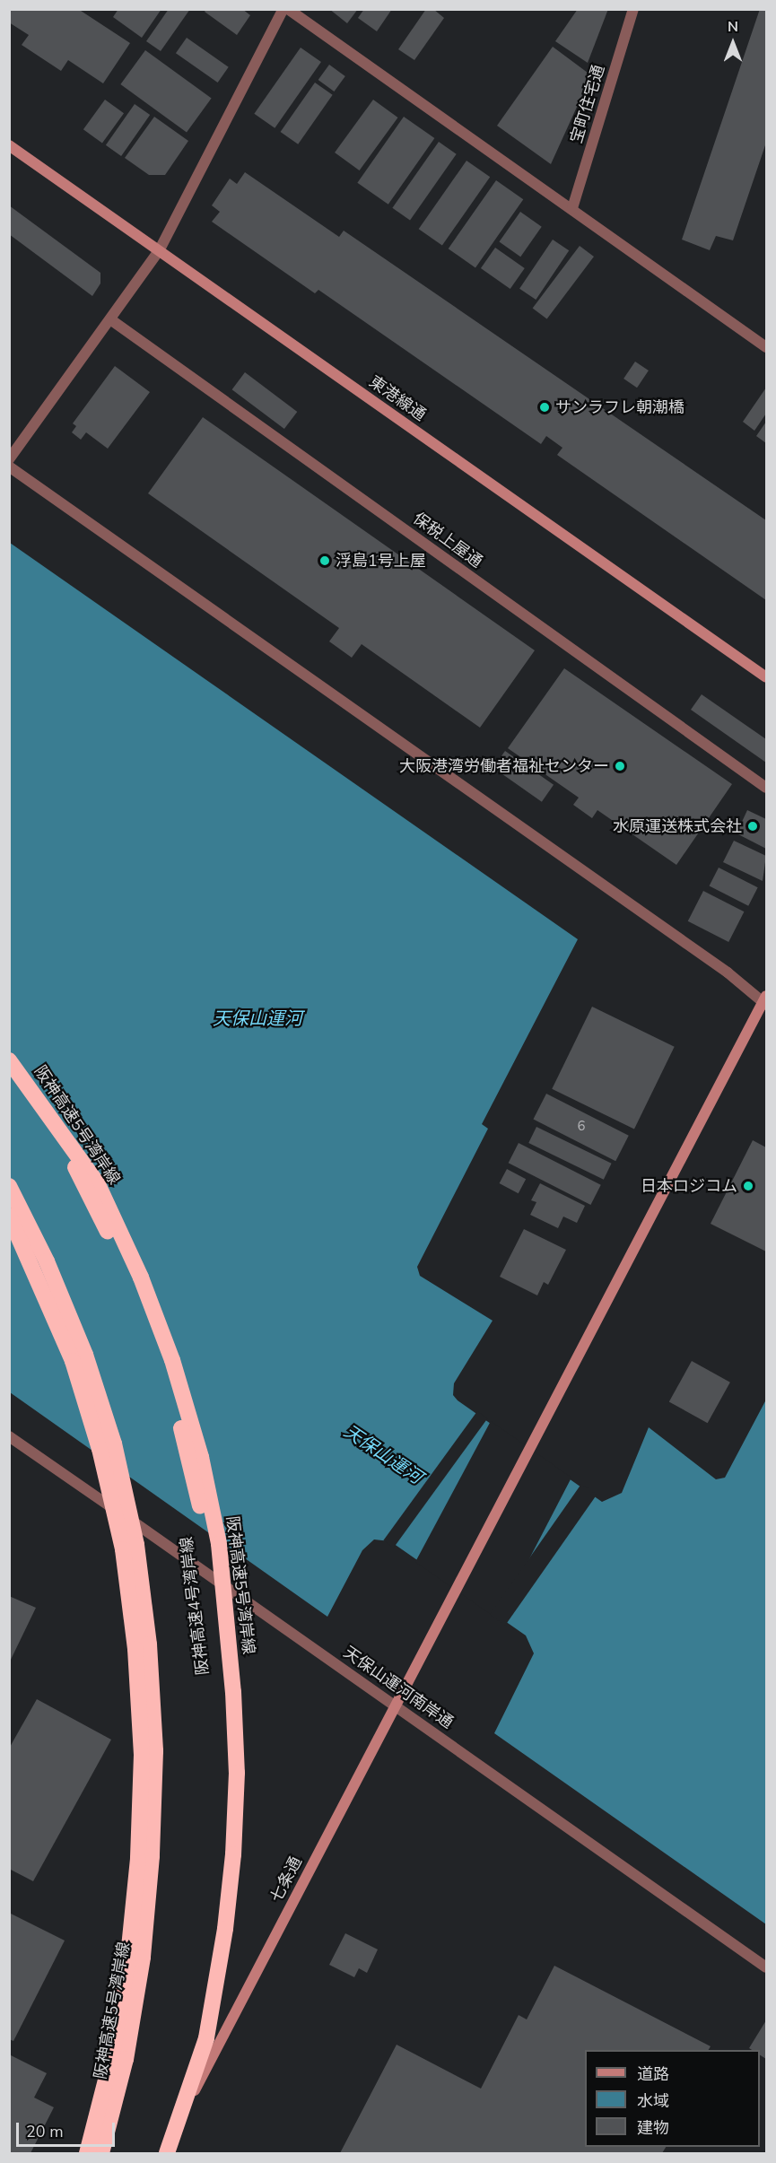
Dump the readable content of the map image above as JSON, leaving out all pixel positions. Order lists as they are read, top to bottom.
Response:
{
  "streets": {
    "highway": ["阪神高速5号湾岸線"],
    "street": [
      "宝町住宅通",
      "東港線通",
      "保税上屋通",
      "天保山運河南岸通",
      "七条通"
    ]
  },
  "crossings": [
    ["阪神高速5号湾岸線", "七条通"],
    ["天保山運河南岸通", "七条通"]
  ],
  "water": ["天保山運河"],
  "places": [
    "サンラフレ朝潮橋",
    "浮島1号上屋",
    "大阪港湾労働者福祉センター",
    "水原運送株式会社",
    "日本ロジコム"
  ],
  "house_numbers": ["6"],
  "legend": ["道路", "水域", "建物"],
  "scale_bar": "20 m",
  "north": "top"
}
